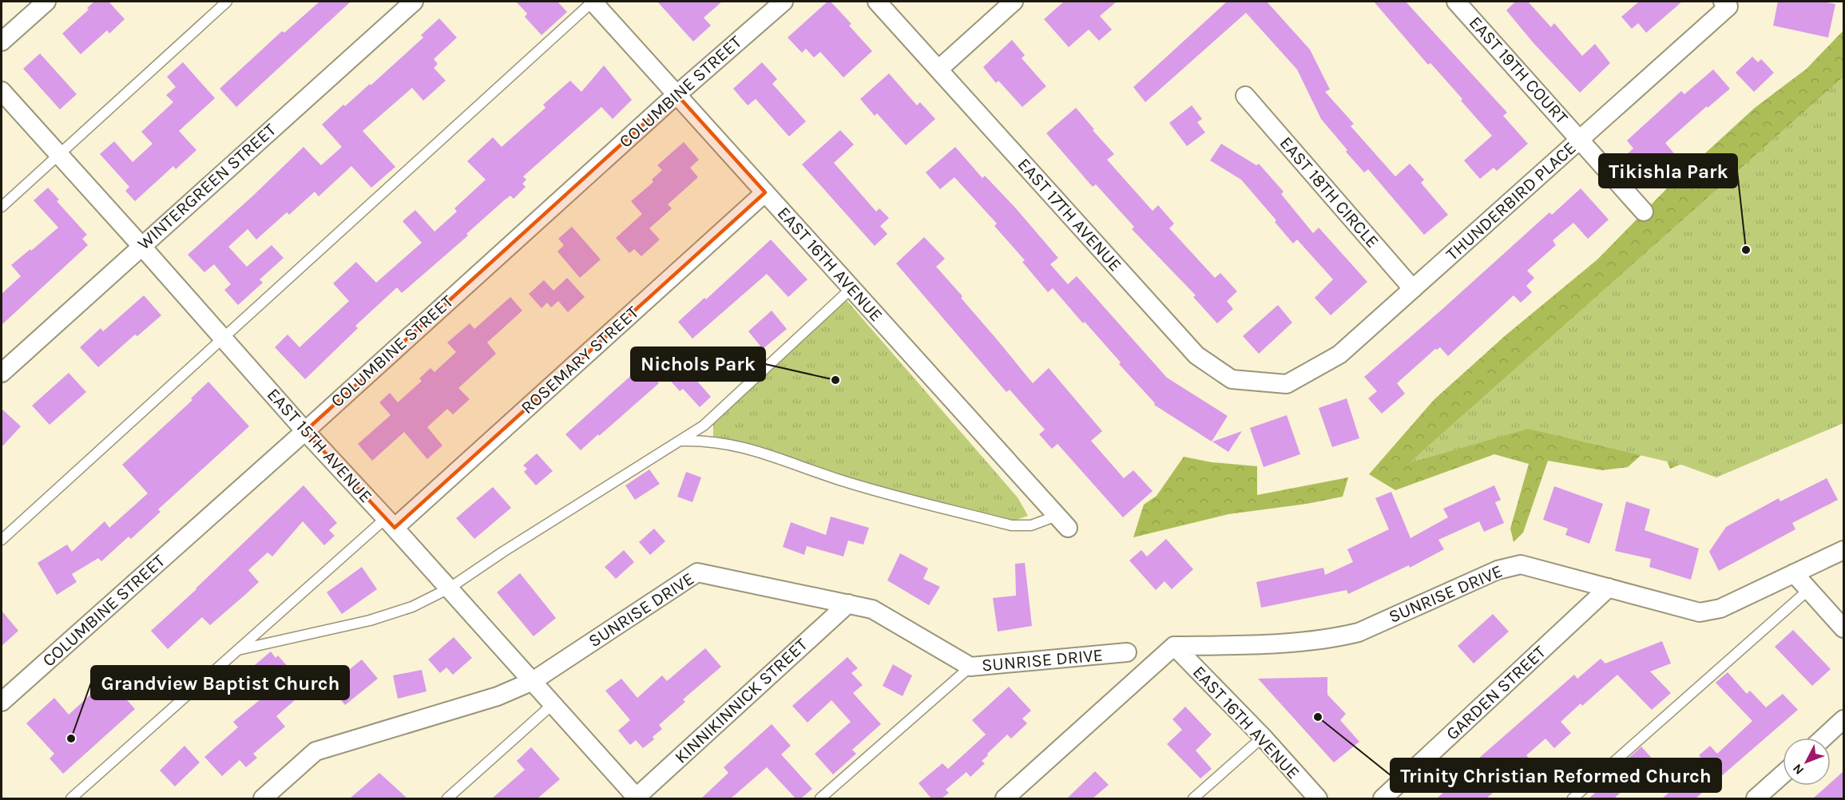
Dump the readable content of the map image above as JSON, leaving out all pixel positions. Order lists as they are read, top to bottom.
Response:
{
  "streets": {
    "street": [
      "EAST 19TH COURT",
      "COLUMBINE STREET",
      "WINTERGREEN STREET",
      "EAST 18TH CIRCLE",
      "THUNDERBIRD PLACE",
      "EAST 17TH AVENUE",
      "EAST 16TH AVENUE",
      "ROSEMARY STREET",
      "EAST 15TH AVENUE",
      "SUNRISE DRIVE",
      "GARDEN STREET",
      "KINNIKINNICK STREET"
    ]
  },
  "crossings": [
    ["EAST 19TH COURT", "THUNDERBIRD PLACE"],
    ["COLUMBINE STREET", "EAST 16TH AVENUE"],
    ["COLUMBINE STREET", "EAST 15TH AVENUE"],
    ["WINTERGREEN STREET", "EAST 15TH AVENUE"],
    ["EAST 18TH CIRCLE", "THUNDERBIRD PLACE"],
    ["THUNDERBIRD PLACE", "EAST 17TH AVENUE"],
    ["EAST 16TH AVENUE", "ROSEMARY STREET"],
    ["EAST 16TH AVENUE", "SUNRISE DRIVE"],
    ["ROSEMARY STREET", "EAST 15TH AVENUE"],
    ["EAST 15TH AVENUE", "SUNRISE DRIVE"],
    ["EAST 15TH AVENUE", "KINNIKINNICK STREET"],
    ["SUNRISE DRIVE", "GARDEN STREET"],
    ["SUNRISE DRIVE", "KINNIKINNICK STREET"]
  ],
  "places": [
    "Tikishla Park",
    "Nichols Park",
    "Trinity Christian Reformed Church",
    "Grandview Baptist Church"
  ],
  "north": "bottom left"
}
